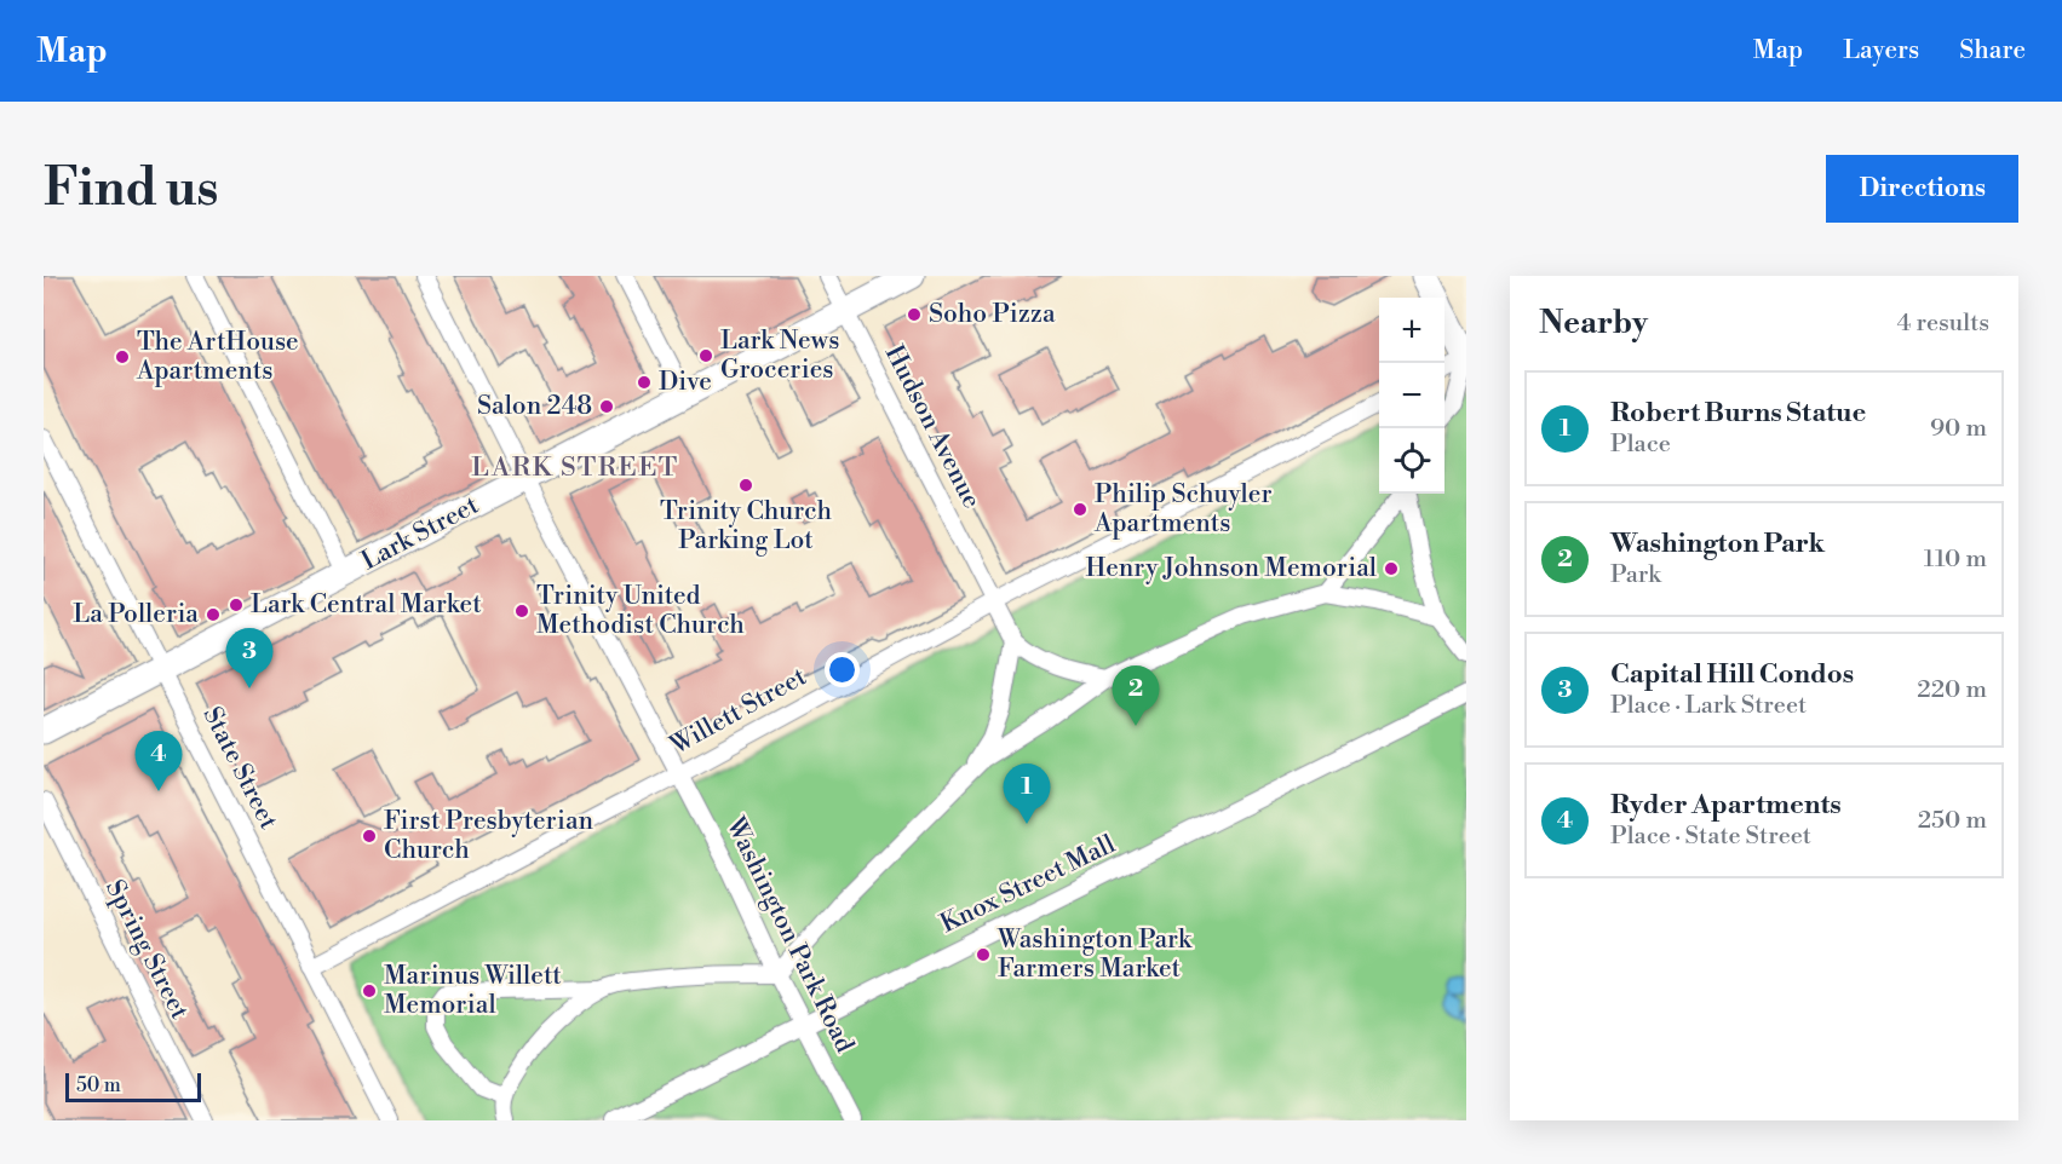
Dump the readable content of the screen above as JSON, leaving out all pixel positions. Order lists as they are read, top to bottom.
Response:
{
  "streets": {
    "main road": ["Lark Street"],
    "street": [
      "Hudson Avenue",
      "Willett Street",
      "State Street",
      "Knox Street Mall",
      "Washington Park Road",
      "Spring Street"
    ]
  },
  "crossings": [
    ["Hudson Avenue", "Lark Street"],
    ["Hudson Avenue", "Willett Street"],
    ["Lark Street", "State Street"],
    ["Lark Street", "Washington Park Road"],
    ["Willett Street", "State Street"],
    ["Willett Street", "Washington Park Road"],
    ["Knox Street Mall", "Washington Park Road"]
  ],
  "districts": ["LARK STREET"],
  "places": [
    "Soho Pizza",
    "Lark News Groceries",
    "The ArtHouse Apartments",
    "Dive",
    "Salon 248",
    "Trinity Church Parking Lot",
    "Philip Schuyler Apartments",
    "Henry Johnson Memorial",
    "Lark Central Market",
    "Trinity United Methodist Church",
    "La Polleria",
    "First Presbyterian Church",
    "Washington Park Farmers Market",
    "Marinus Willett Memorial"
  ],
  "scale_bar": "50 m",
  "page": {
    "header": "Map",
    "nav": ["Map", "Layers", "Share"],
    "buttons": "Directions",
    "title": "Find us",
    "heading": ["Nearby", "4 results"],
    "map_buttons": ["+", "−"],
    "list": [
      {
        "mark": "1",
        "name": "Robert Burns Statue",
        "note": "Place",
        "value": "90 m"
      },
      {
        "mark": "2",
        "name": "Washington Park",
        "note": "Park",
        "value": "110 m"
      },
      {
        "mark": "3",
        "name": "Capital Hill Condos",
        "note": "Place · Lark Street",
        "value": "220 m"
      },
      {
        "mark": "4",
        "name": "Ryder Apartments",
        "note": "Place · State Street",
        "value": "250 m"
      }
    ],
    "pins": [
      "3",
      "2",
      "4",
      "1"
    ],
    "scale": "50 m"
  }
}
